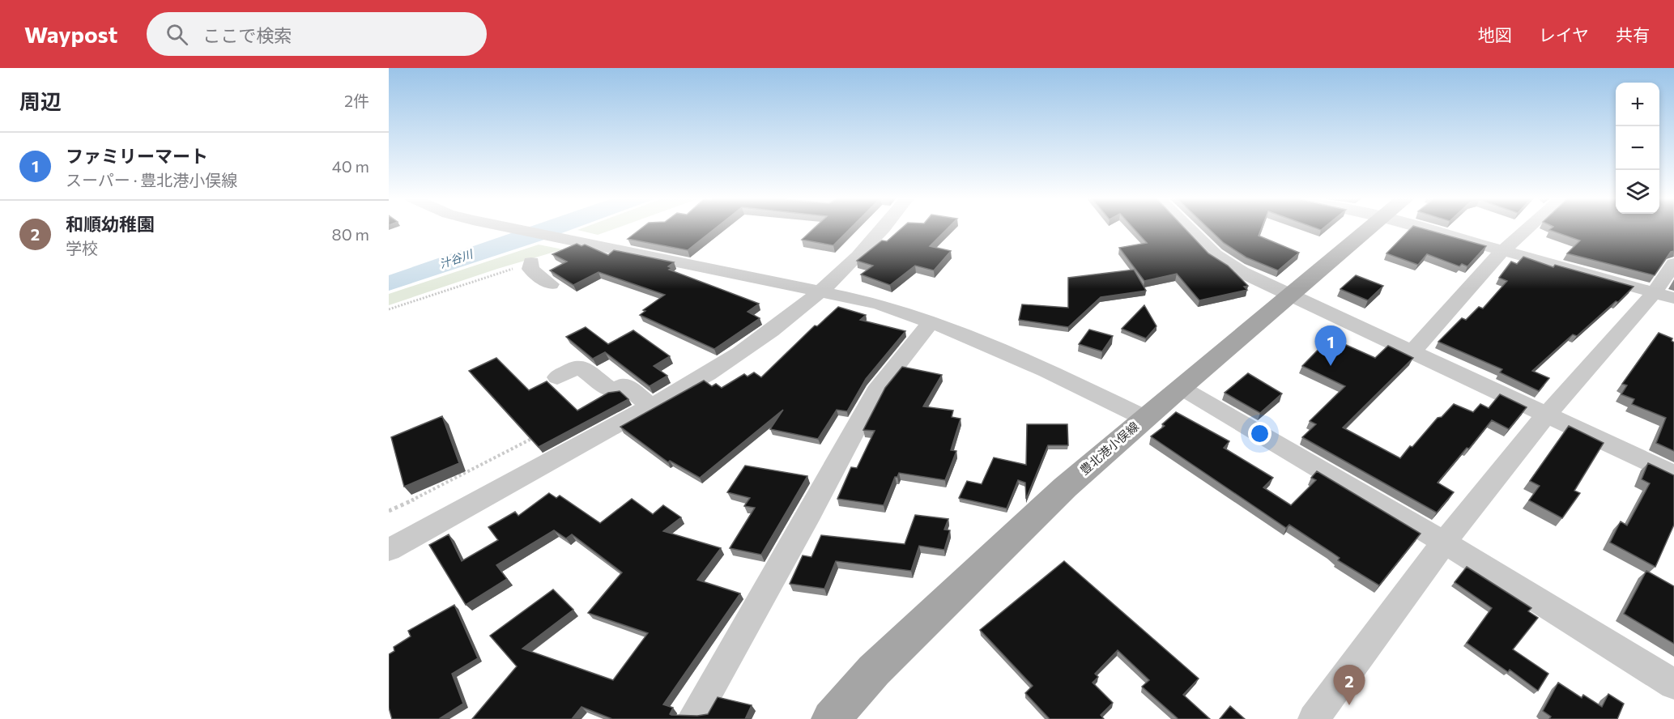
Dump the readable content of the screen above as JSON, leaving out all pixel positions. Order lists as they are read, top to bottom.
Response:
{
  "streets": {
    "main road": ["豊北港小俣線"]
  },
  "water": ["汁谷川"],
  "page": {
    "header": "Waypost",
    "search": "ここで検索",
    "nav": ["地図", "レイヤ", "共有"],
    "heading": ["周辺", "2件"],
    "map_buttons": ["+", "−"],
    "list": [
      {
        "mark": "1",
        "name": "ファミリーマート",
        "note": "スーパー · 豊北港小俣線",
        "value": "40 m"
      },
      {
        "mark": "2",
        "name": "和順幼稚園",
        "note": "学校",
        "value": "80 m"
      }
    ],
    "pins": ["1", "2"]
  }
}
